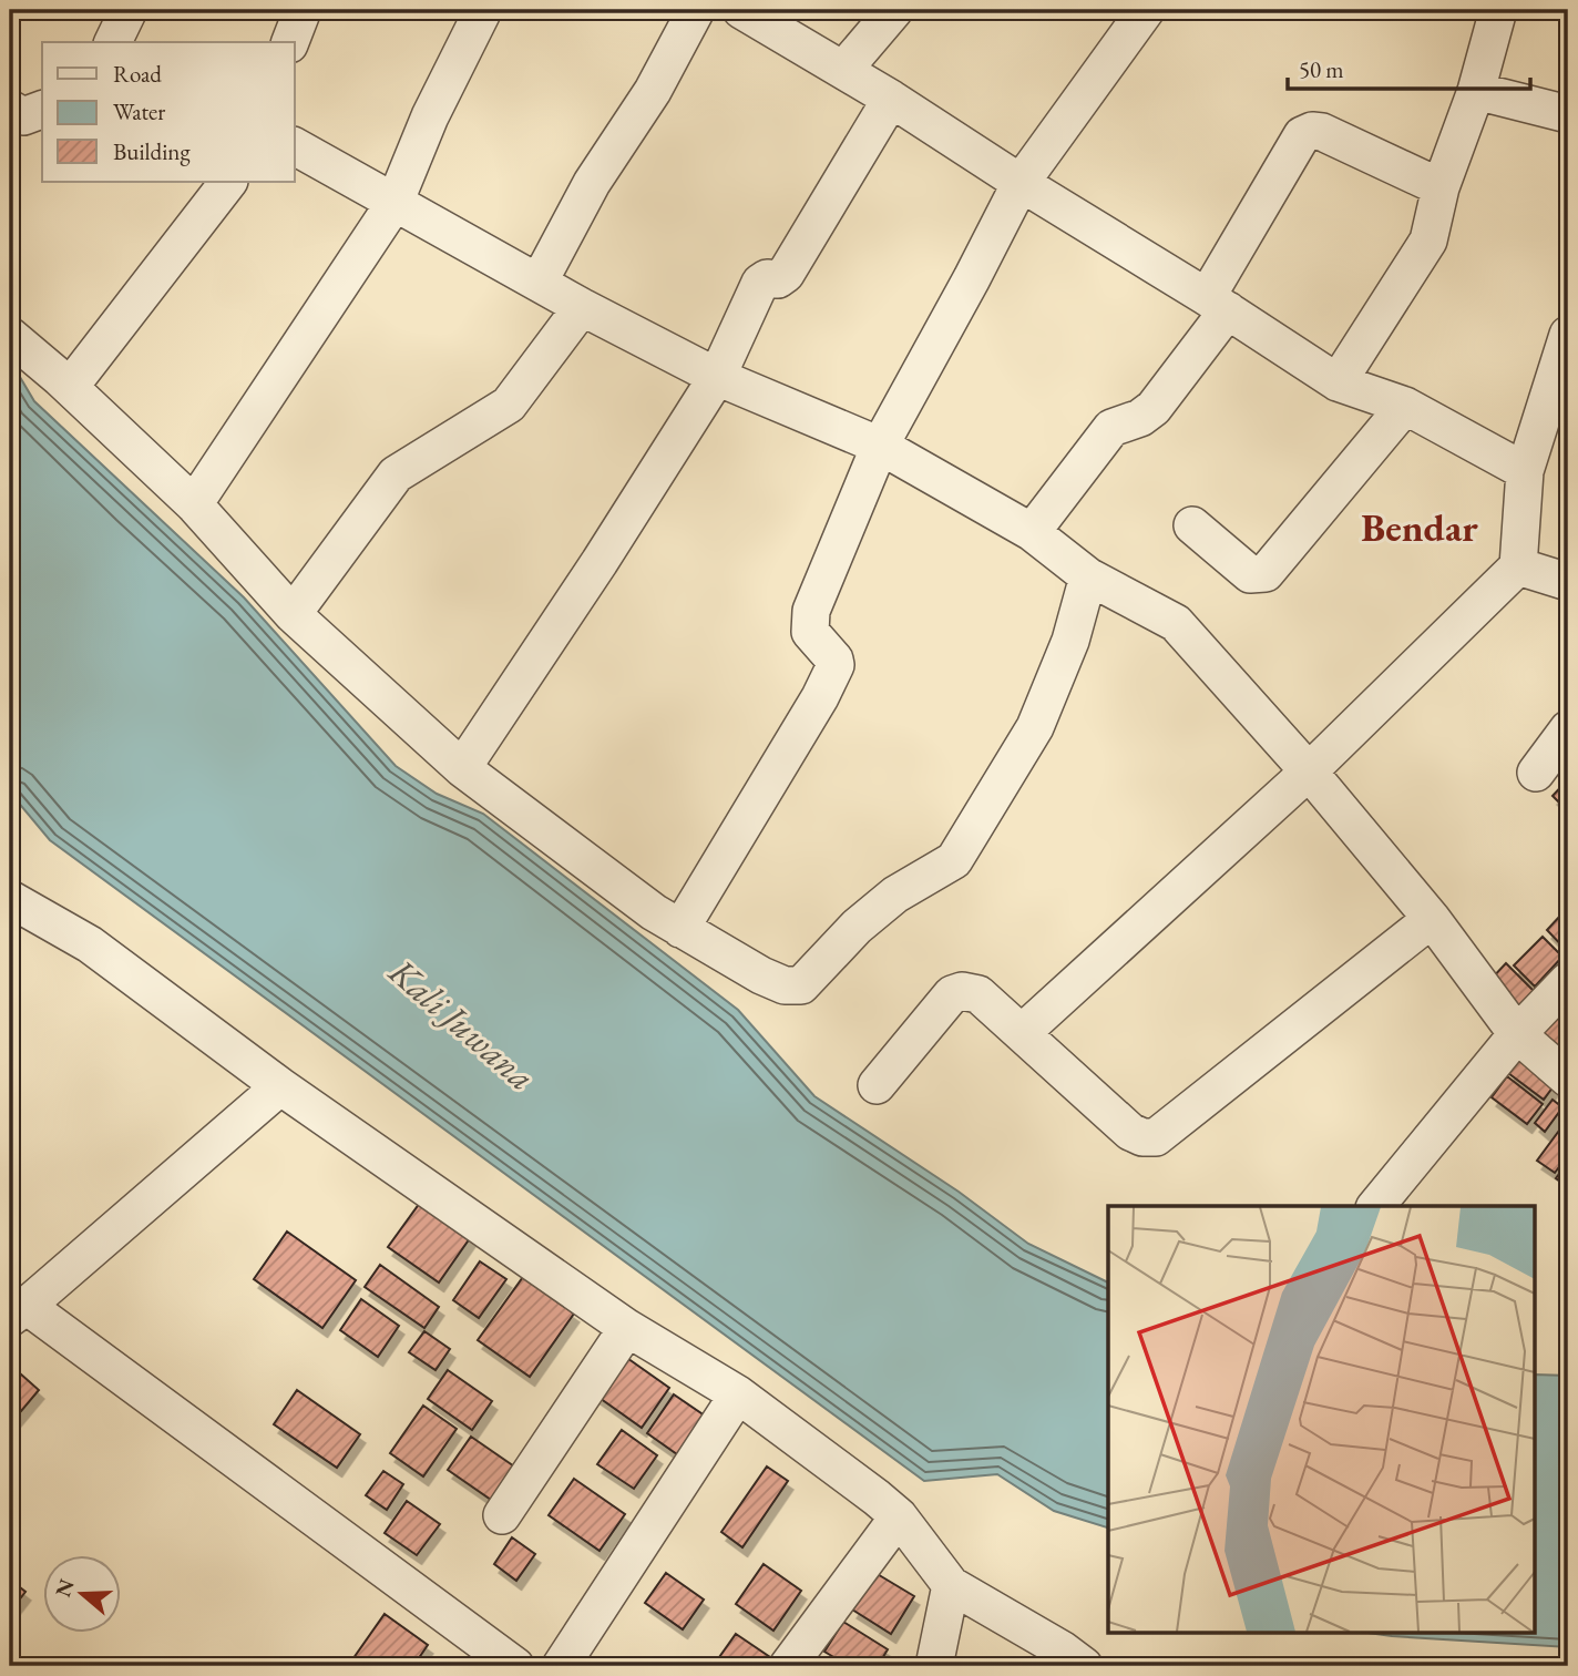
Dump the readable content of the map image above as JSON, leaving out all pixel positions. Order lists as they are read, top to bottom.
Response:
{
  "districts": ["Bendar"],
  "water": ["Kali Juwana"],
  "legend": ["Road", "Water", "Building"],
  "scale_bar": "50 m",
  "north": "left"
}
